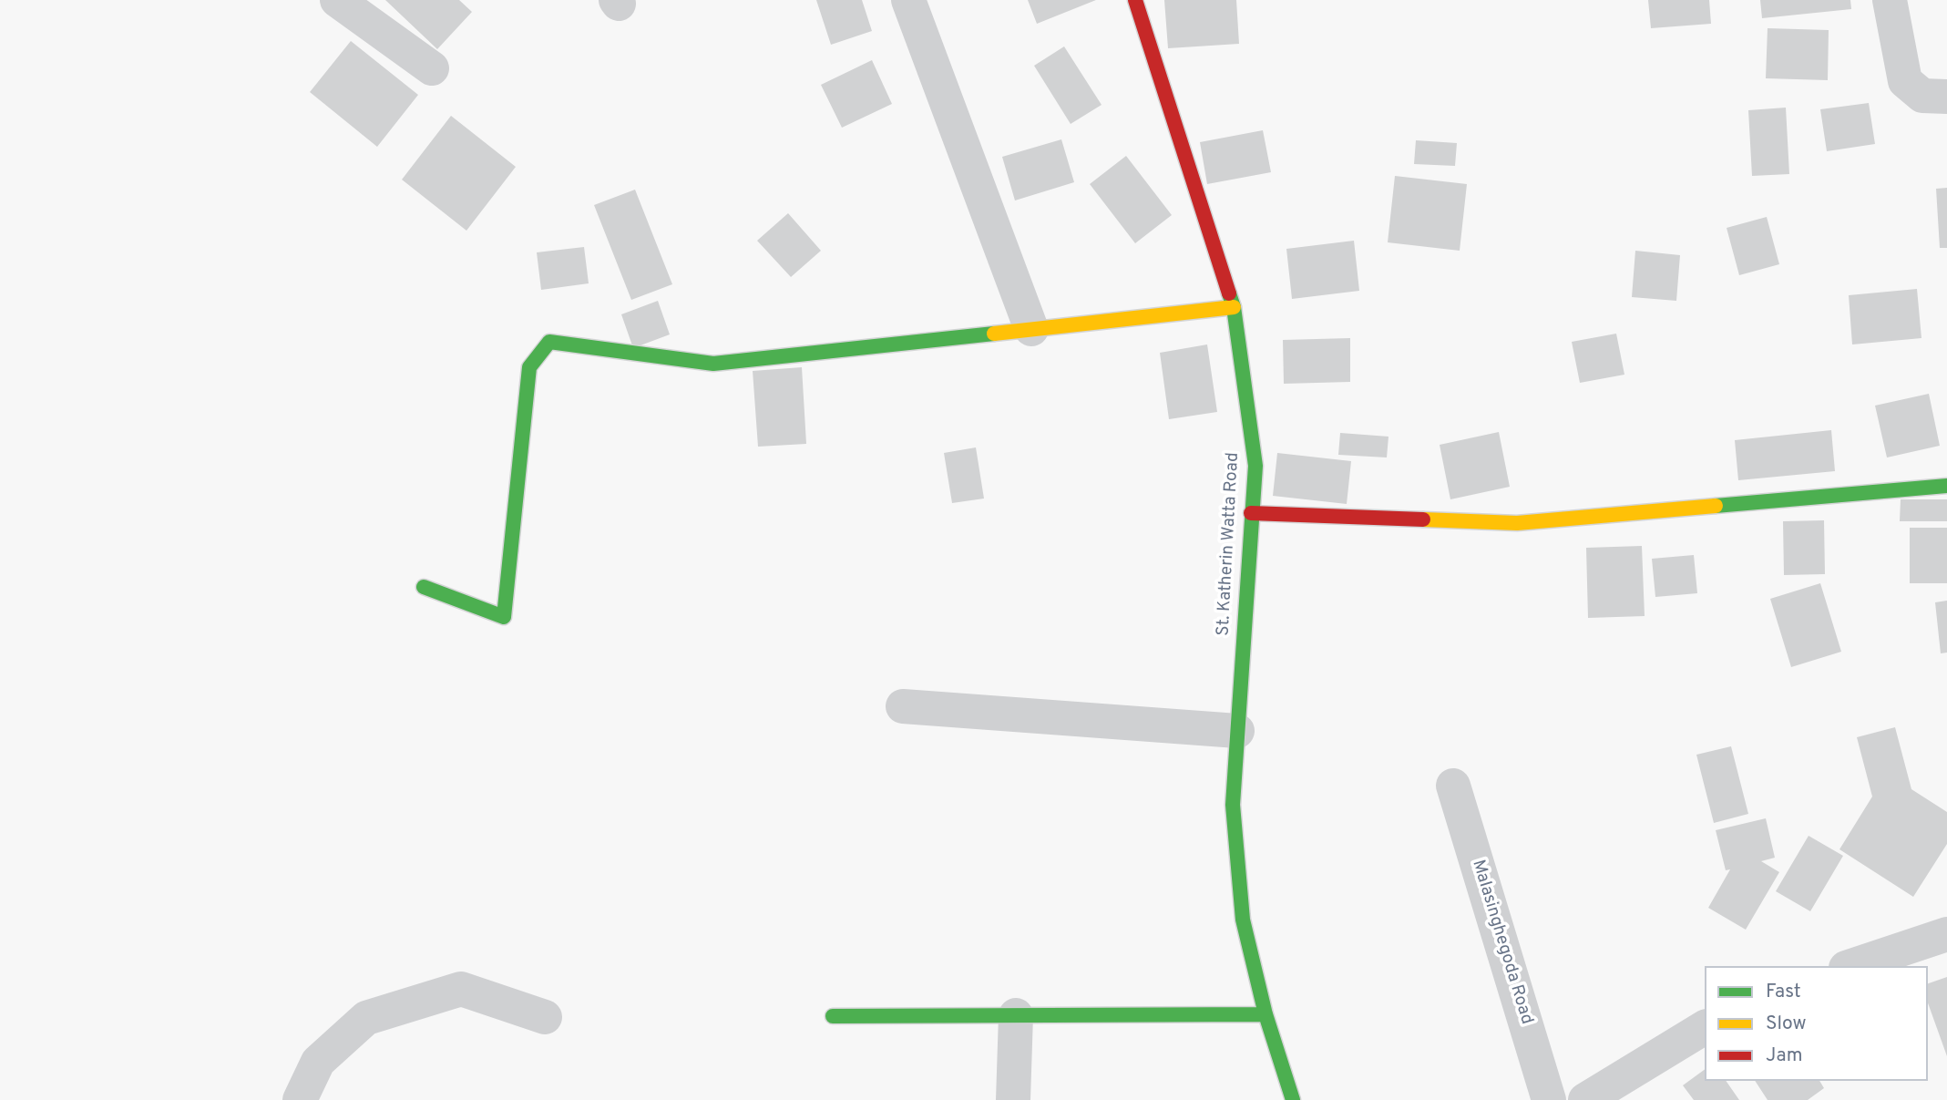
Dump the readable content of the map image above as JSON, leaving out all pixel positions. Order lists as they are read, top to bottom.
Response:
{
  "streets": {
    "street": ["St. Katherin Watta Road", "Malasinghegoda Road"]
  },
  "legend": ["Fast", "Slow", "Jam"]
}
